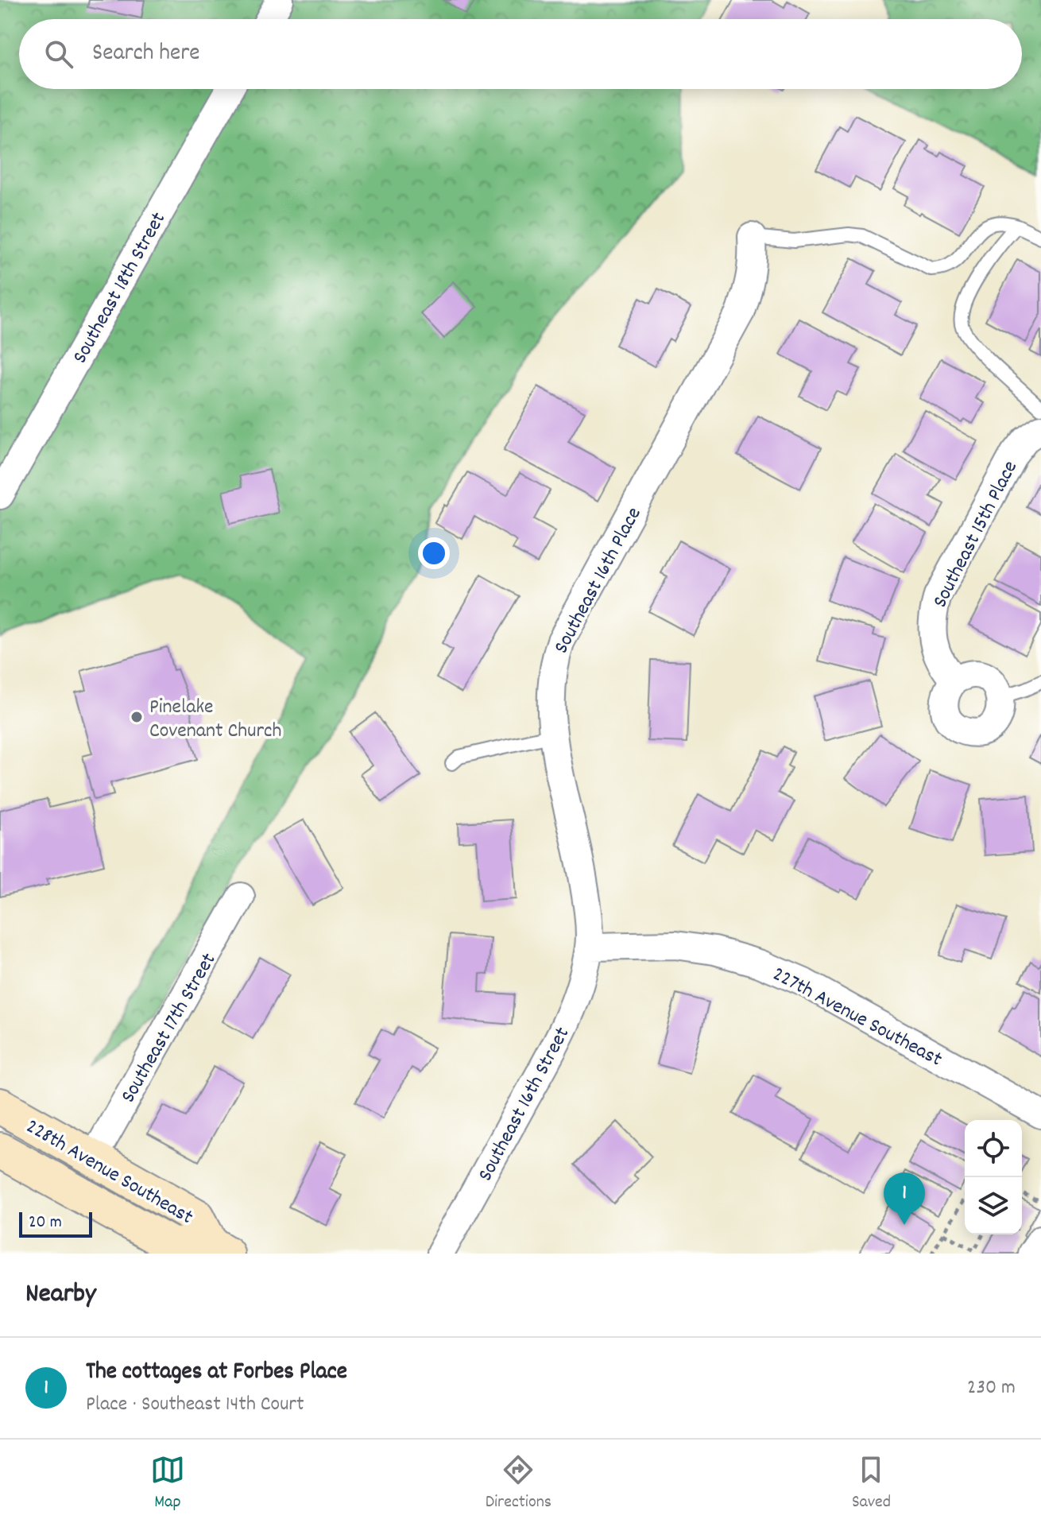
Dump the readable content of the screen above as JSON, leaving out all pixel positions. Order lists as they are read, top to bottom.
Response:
{
  "streets": {
    "main road": ["228th Avenue Southeast"],
    "street": [
      "Southeast 18th Street",
      "Southeast 15th Place",
      "Southeast 16th Place",
      "227th Avenue Southeast",
      "Southeast 17th Street",
      "Southeast 16th Street"
    ]
  },
  "crossings": [
    ["Southeast 16th Place", "227th Avenue Southeast"],
    ["Southeast 16th Place", "Southeast 16th Street"],
    ["227th Avenue Southeast", "Southeast 16th Street"],
    ["Southeast 17th Street", "228th Avenue Southeast"]
  ],
  "places": ["Pinelake Covenant Church"],
  "scale_bar": "20 m",
  "page": {
    "search": "Search here",
    "pins": "1",
    "scale": "20 m",
    "heading": "Nearby",
    "list": [
      {
        "mark": "1",
        "name": "The cottages at Forbes Place",
        "note": "Place · Southeast 14th Court",
        "value": "230 m"
      }
    ],
    "nav": ["Map", "Directions", "Saved"]
  }
}
